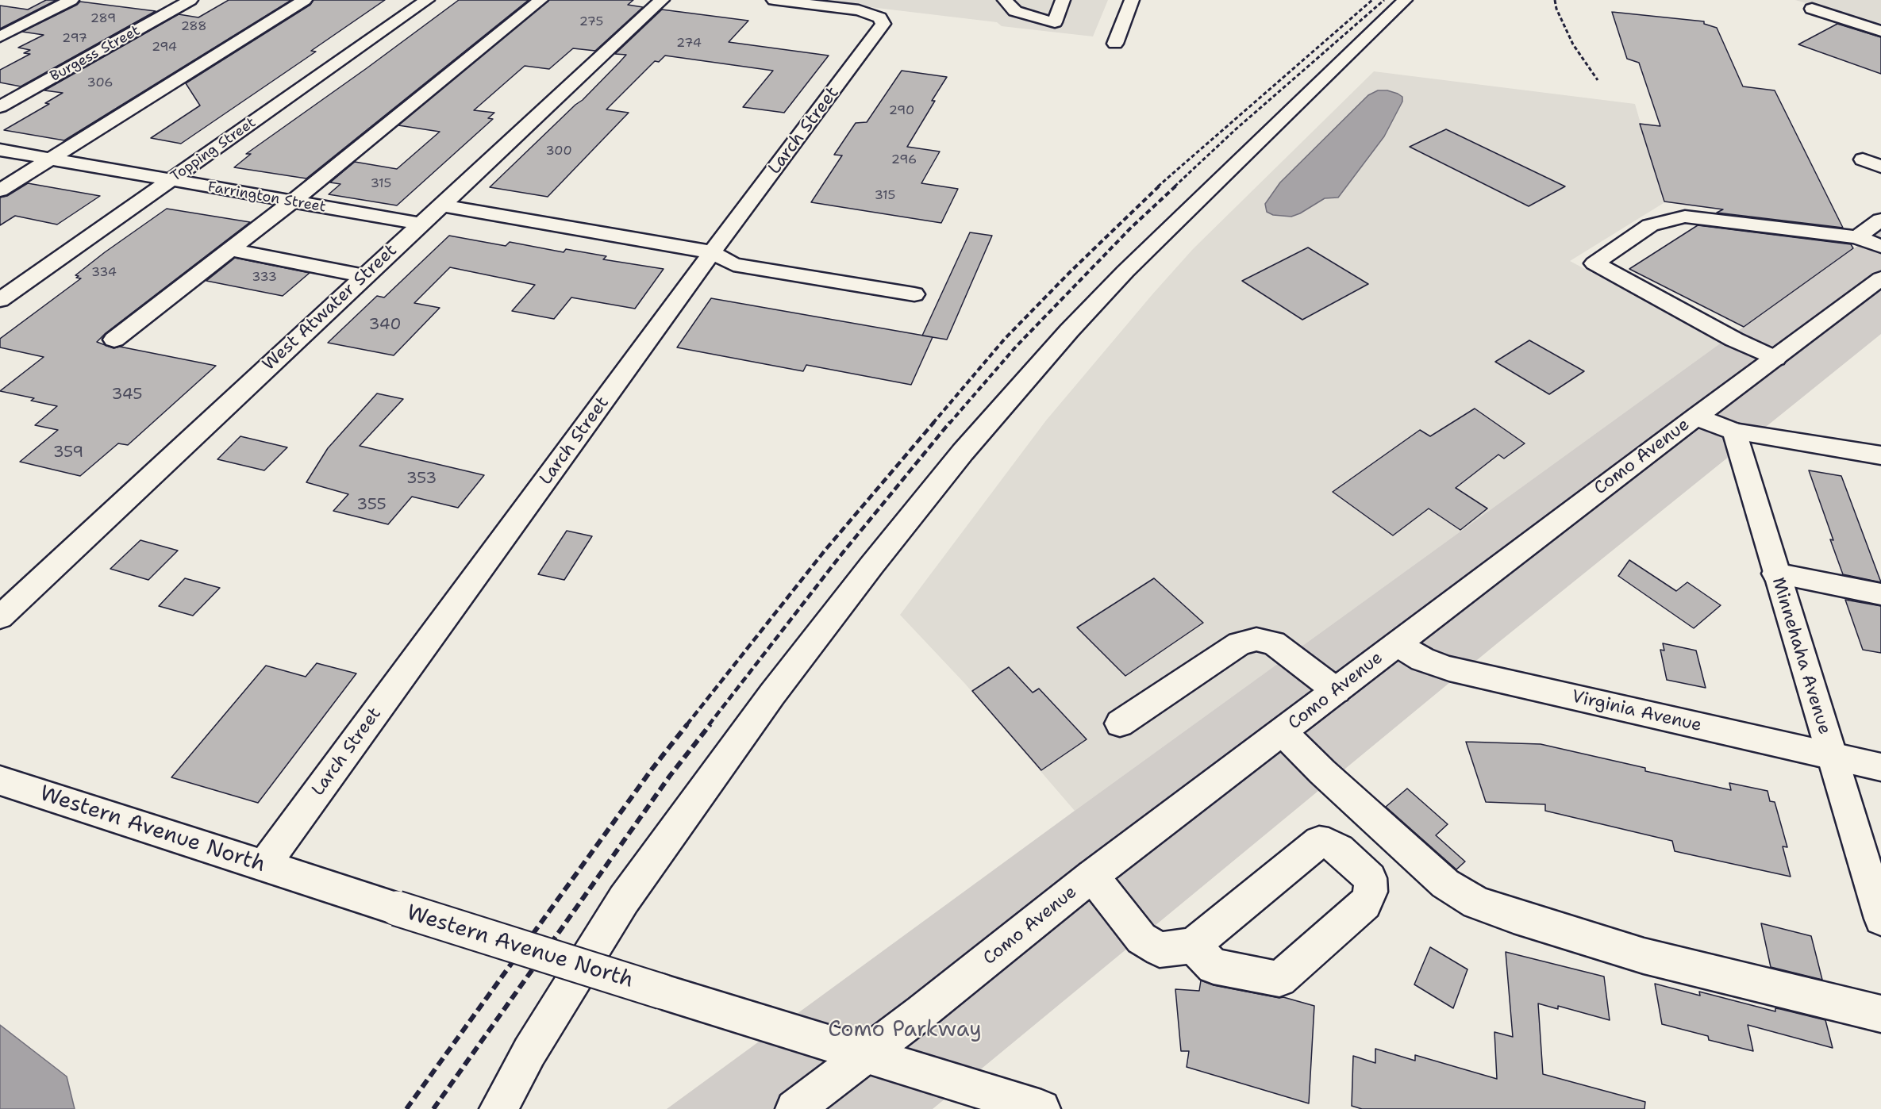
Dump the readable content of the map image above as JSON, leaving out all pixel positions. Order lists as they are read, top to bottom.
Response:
{
  "streets": {
    "street": [
      "Burgess Street",
      "Larch Street",
      "Topping Street",
      "Farrington Street",
      "West Atwater Street",
      "Como Avenue",
      "Minnehaha Avenue",
      "Virginia Avenue",
      "Western Avenue North"
    ]
  },
  "crossings": [
    ["Larch Street", "Western Avenue North"],
    ["Topping Street", "Farrington Street"],
    ["Farrington Street", "West Atwater Street"],
    ["Como Avenue", "Virginia Avenue"],
    ["Como Avenue", "Western Avenue North"],
    ["Minnehaha Avenue", "Virginia Avenue"]
  ],
  "parks": ["Como Parkway"],
  "house_numbers": [
    "289",
    "275",
    "288",
    "297",
    "274",
    "294",
    "306",
    "290",
    "300",
    "296",
    "315",
    "315",
    "334",
    "333",
    "340",
    "345",
    "359",
    "353",
    "355"
  ]
}
